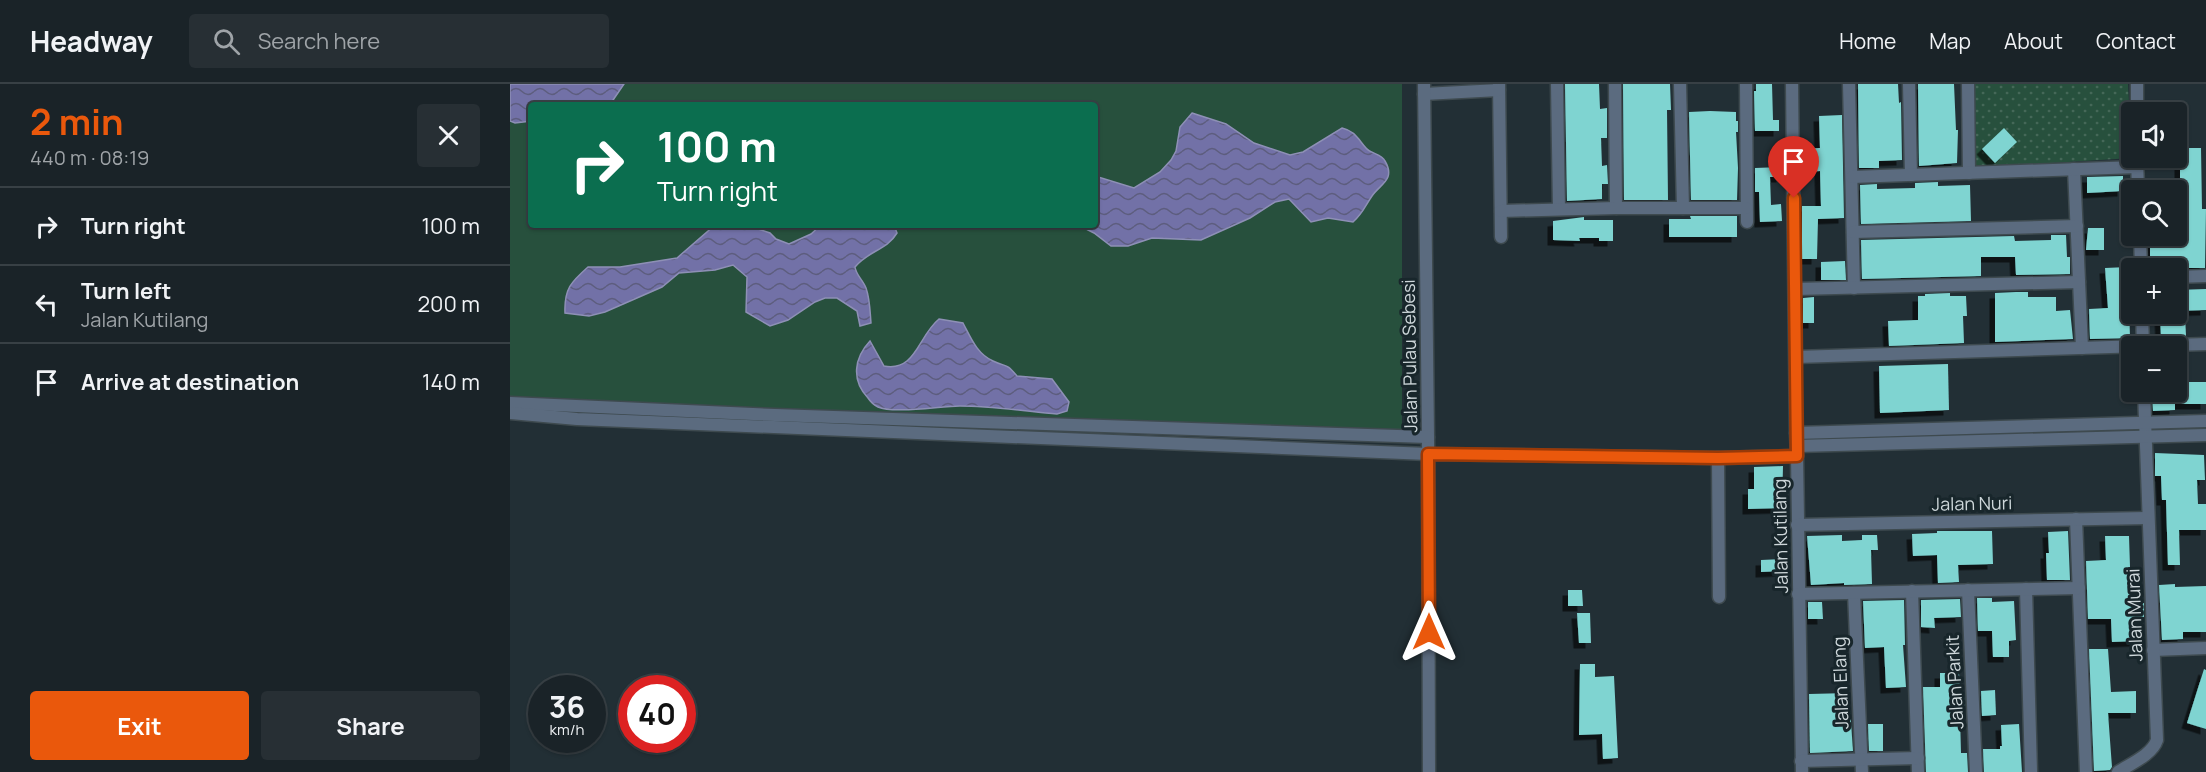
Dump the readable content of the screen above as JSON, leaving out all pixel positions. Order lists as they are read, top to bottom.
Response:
{
  "streets": {
    "street": [
      "Jalan Pulau Sebesi",
      "Jalan Nuri",
      "Jalan Kutilang",
      "Jalan Murai",
      "Jalan Parkit",
      "Jalan Elang"
    ]
  },
  "crossings": [
    ["Jalan Nuri", "Jalan Kutilang"],
    ["Jalan Nuri", "Jalan Murai"]
  ],
  "page": {
    "header": "Headway",
    "search": "Search here",
    "nav": [
      "Home",
      "Map",
      "About",
      "Contact"
    ],
    "heading": ["2 min", "440 m · 08:19"],
    "map_buttons": ["+", "−"],
    "turn": ["100 m", "Turn right"],
    "list": [
      {
        "name": "Turn right",
        "value": "100 m"
      },
      {
        "name": "Turn left",
        "note": "Jalan Kutilang",
        "value": "200 m"
      },
      {
        "name": "Arrive at destination",
        "value": "140 m"
      }
    ],
    "speed": "36 km/h",
    "limit": "40",
    "buttons": ["Exit", "Share"]
  }
}
